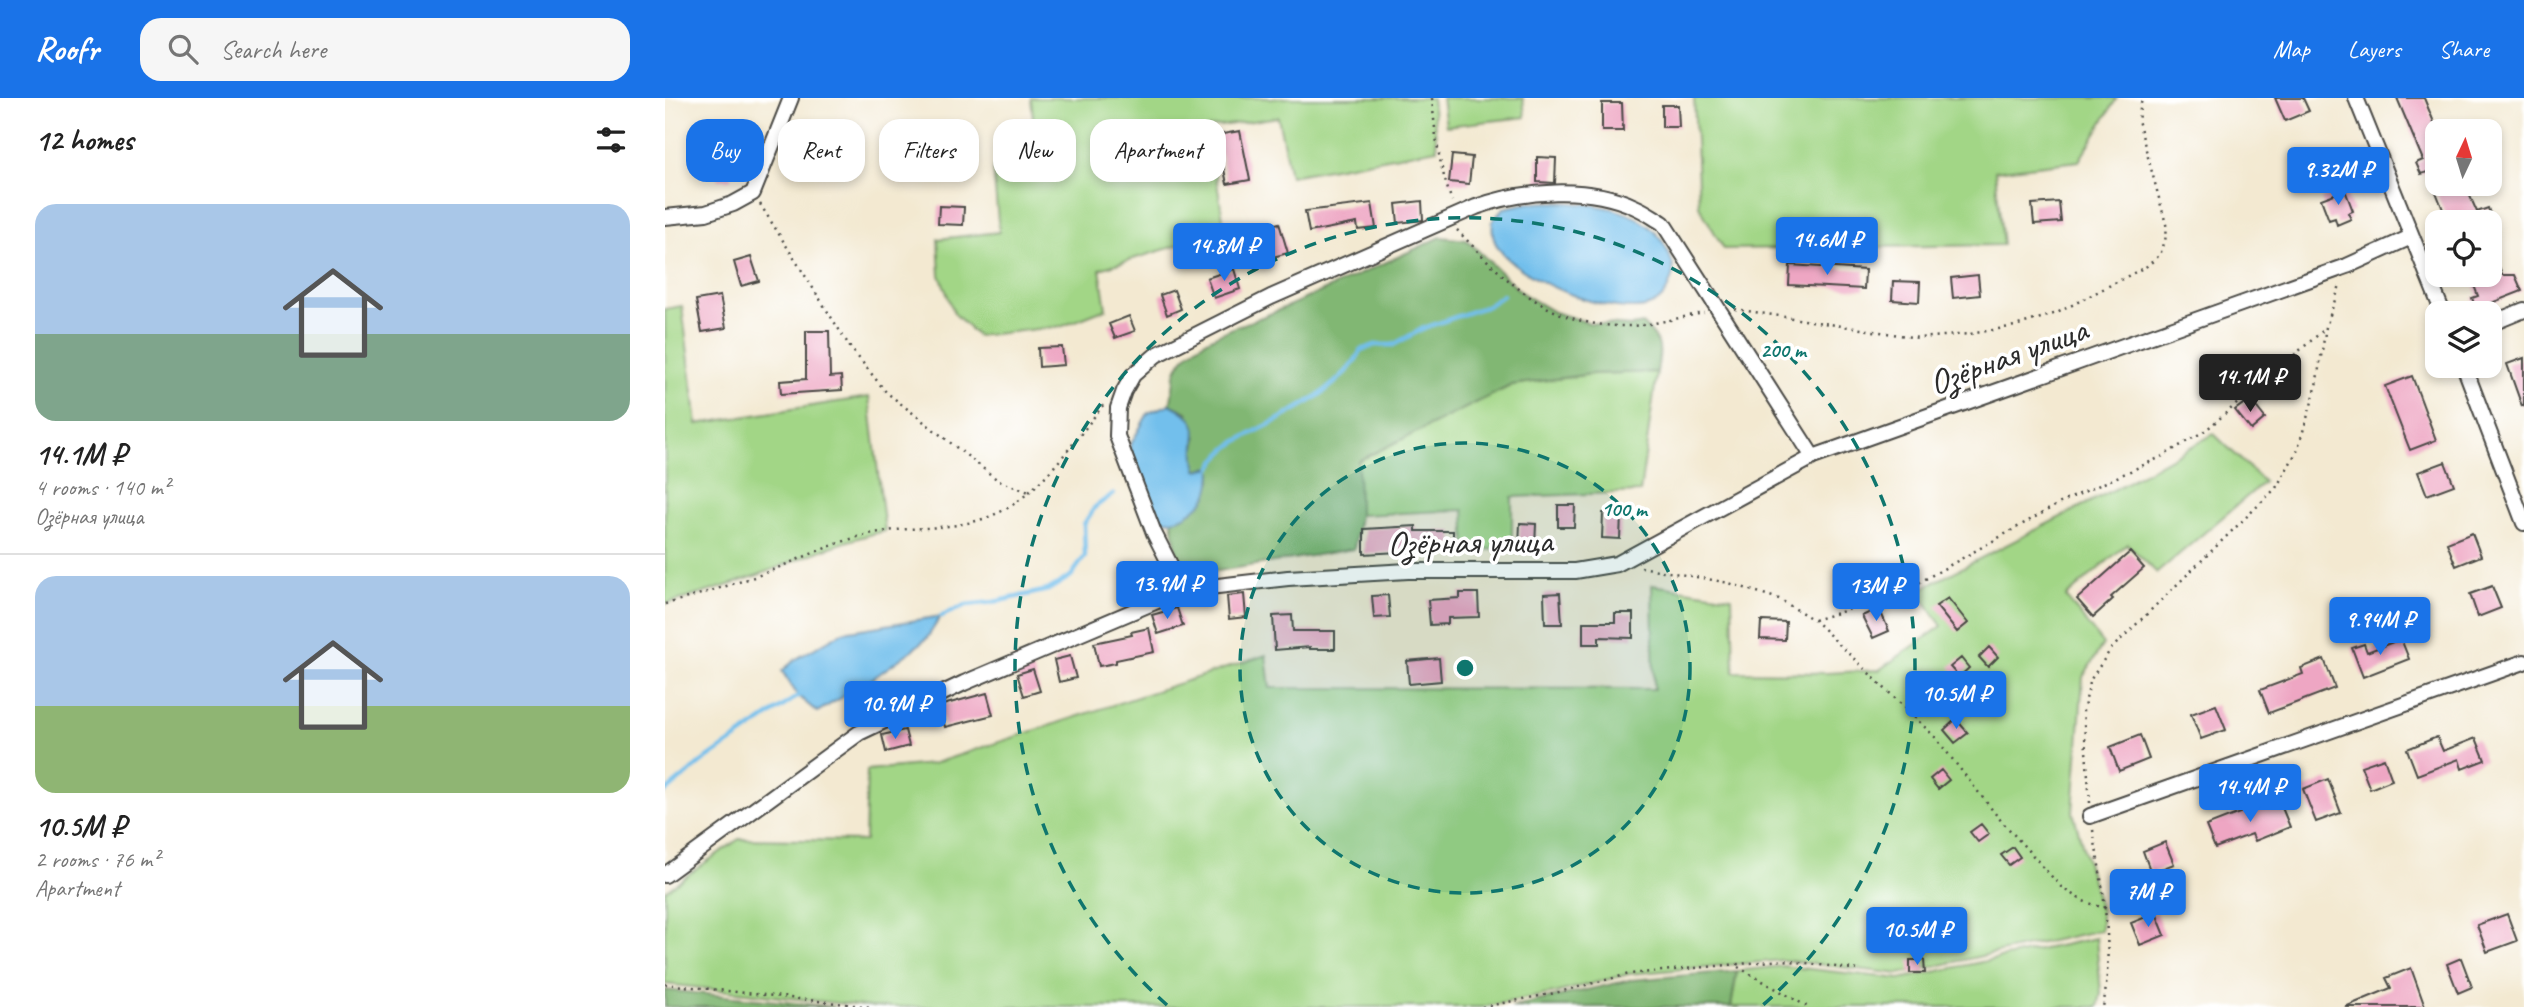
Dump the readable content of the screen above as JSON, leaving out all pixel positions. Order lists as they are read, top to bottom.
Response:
{
  "streets": {
    "street": ["Озёрная улица"]
  },
  "north": "top",
  "page": {
    "header": "Roofr",
    "search": "Search here",
    "nav": ["Map", "Layers", "Share"],
    "heading": "12 homes",
    "chip": [
      "Buy",
      "Rent",
      "Filters",
      "New",
      "Apartment"
    ],
    "price": [
      "9.32M ₽",
      "14.6M ₽",
      "14.8M ₽",
      "14.1M ₽",
      "13.9M ₽",
      "13M ₽",
      "9.94M ₽",
      "10.5M ₽",
      "10.9M ₽",
      "14.4M ₽",
      "7M ₽",
      "10.5M ₽"
    ],
    "list": [
      {
        "name": "14.1M ₽",
        "note": "4 rooms · 140 m² · Озёрная улица"
      },
      {
        "name": "10.5M ₽",
        "note": "2 rooms · 76 m² · Apartment"
      }
    ]
  },
  "rings": ["200 m", "100 m"]
}
